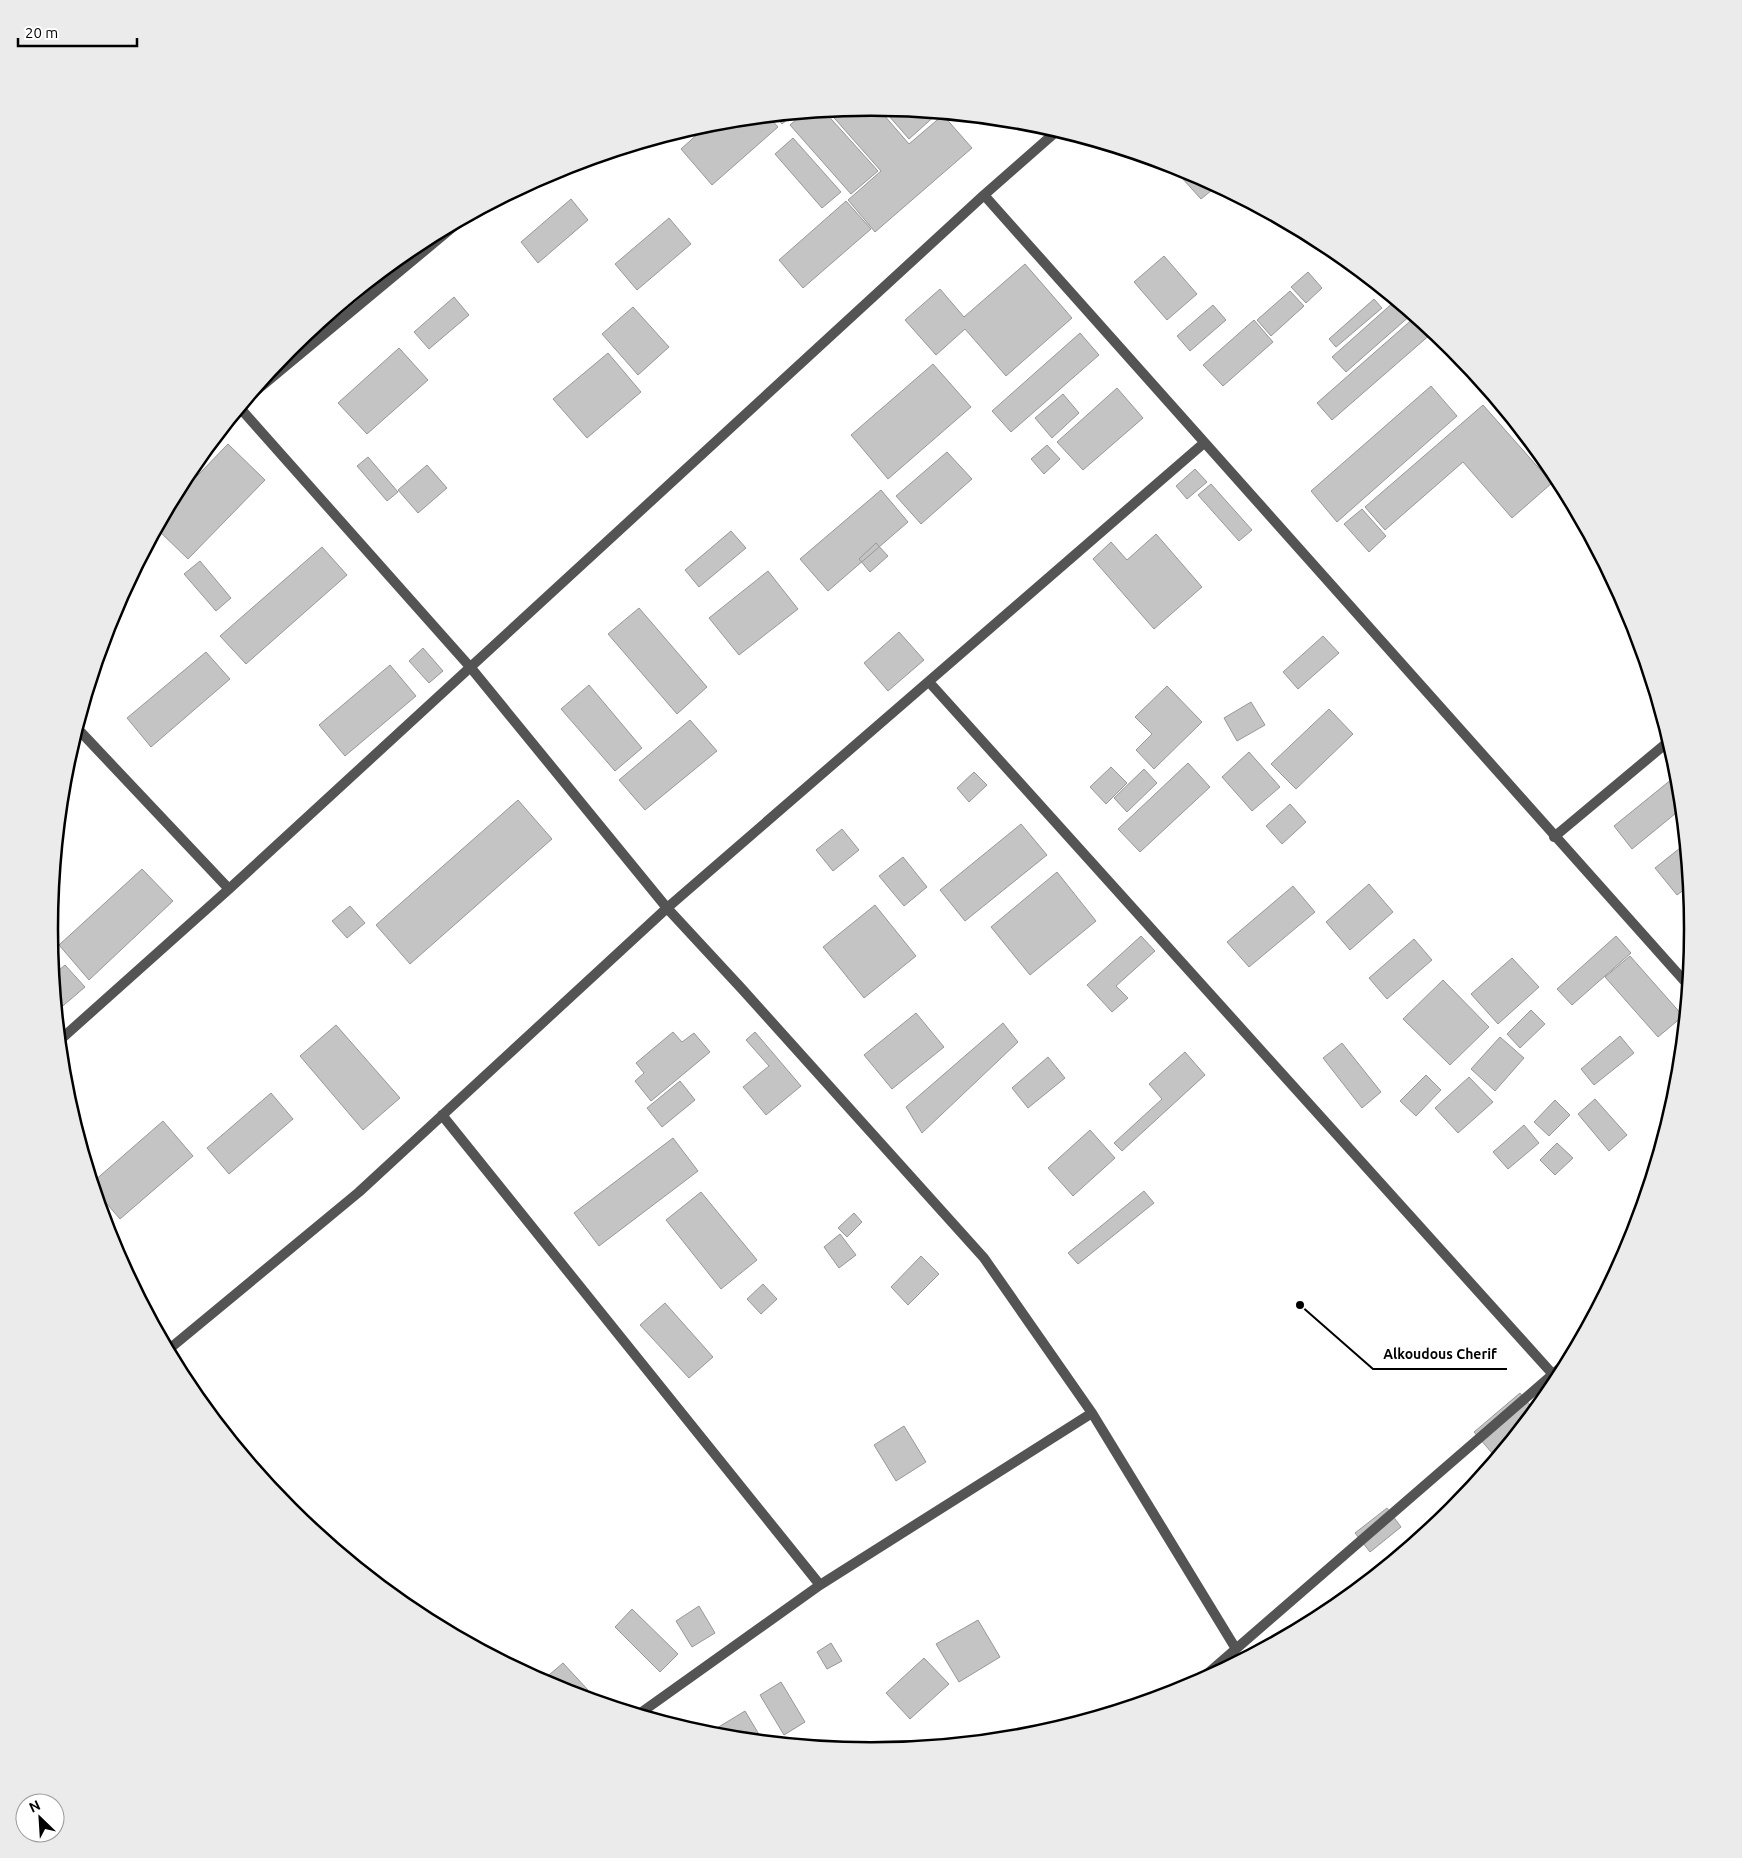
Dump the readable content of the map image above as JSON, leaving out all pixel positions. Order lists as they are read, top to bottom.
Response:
{
  "places": ["Alkoudous Cherif"],
  "scale_bar": "20 m",
  "north": "top left"
}
